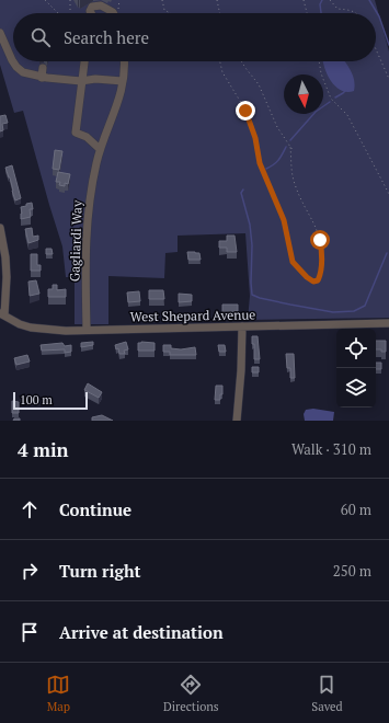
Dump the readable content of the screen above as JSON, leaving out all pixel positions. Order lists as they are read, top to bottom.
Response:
{
  "streets": {
    "street": ["Gagliardi Way", "West Shepard Avenue"]
  },
  "crossings": [
    ["Gagliardi Way", "West Shepard Avenue"]
  ],
  "scale_bar": "100 m",
  "north": "bottom",
  "page": {
    "search": "Search here",
    "scale": "100 m",
    "heading": ["4 min", "Walk · 310 m"],
    "list": [
      ["Continue", "60 m"],
      ["Turn right", "250 m"],
      "Arrive at destination"
    ],
    "nav": ["Map", "Directions", "Saved"]
  }
}
